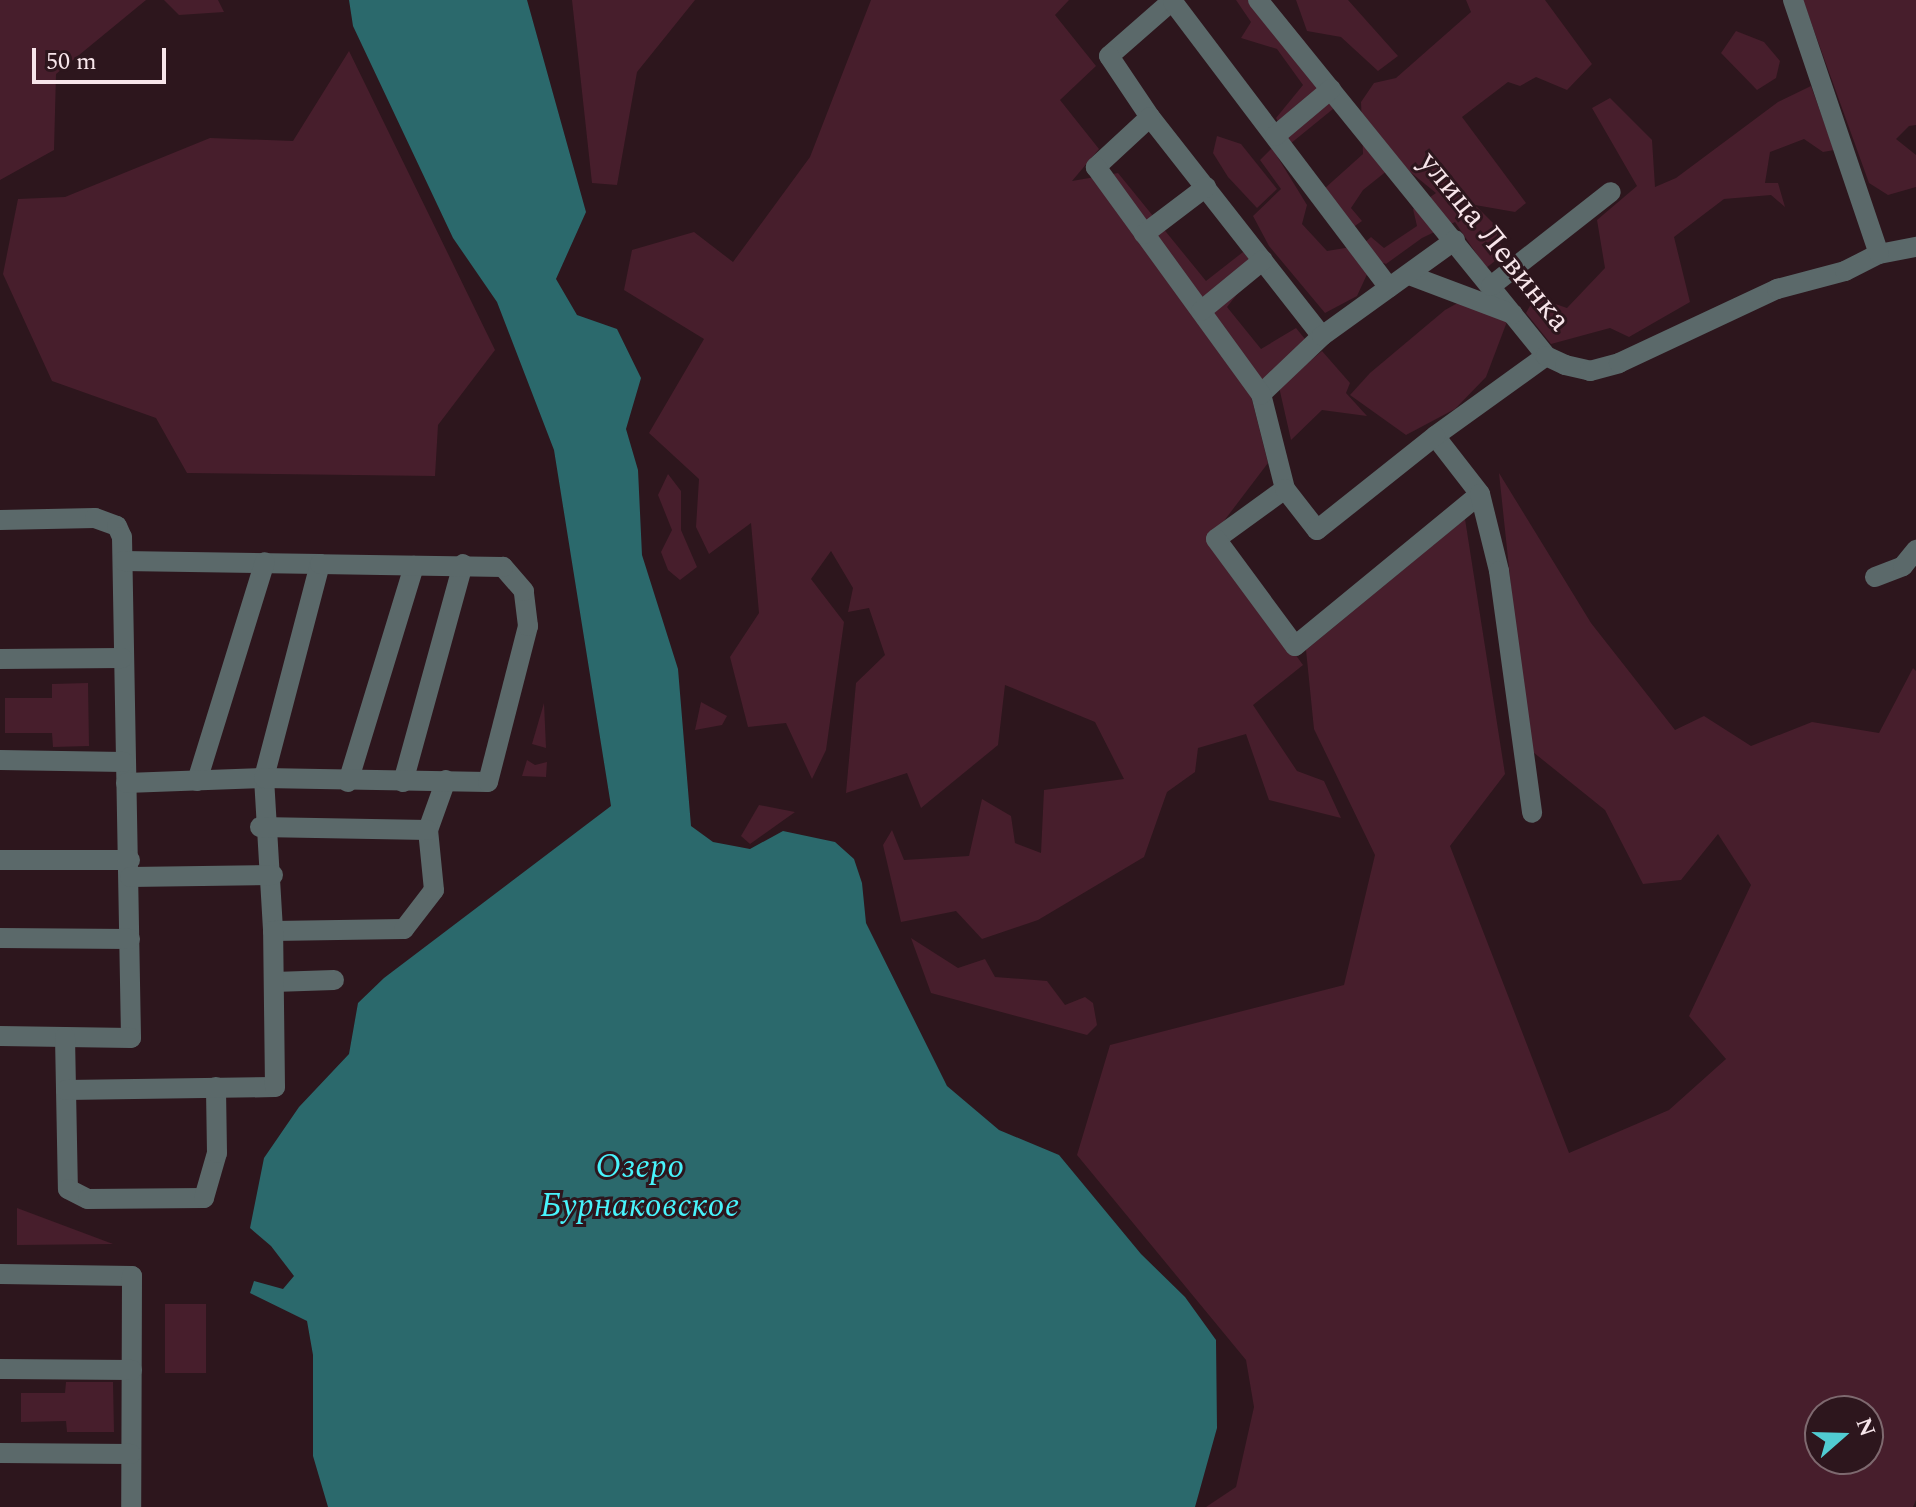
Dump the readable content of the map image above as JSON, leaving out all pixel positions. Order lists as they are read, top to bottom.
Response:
{
  "streets": {
    "street": ["улица Левинка"]
  },
  "water": ["Озеро Бурнаковское"],
  "scale_bar": "50 m",
  "north": "right"
}
